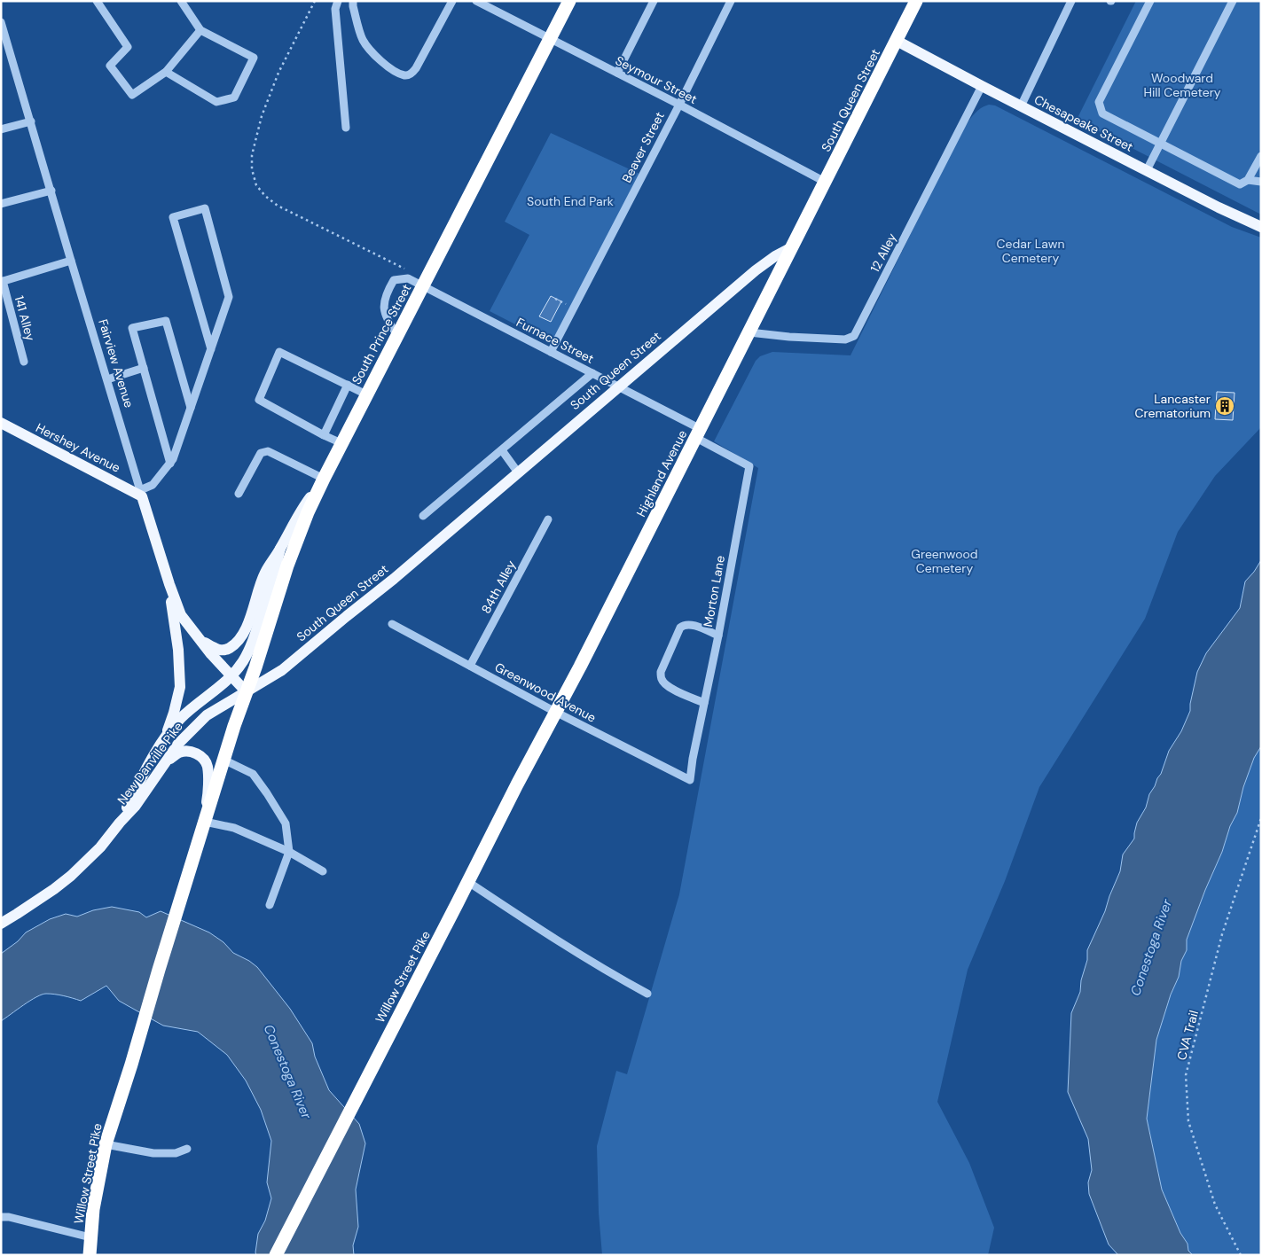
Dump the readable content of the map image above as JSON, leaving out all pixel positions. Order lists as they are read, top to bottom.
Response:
{
  "streets": {
    "highway": [
      "South Queen Street",
      "South Prince Street",
      "Highland Avenue",
      "Willow Street Pike"
    ],
    "main road": [
      "Chesapeake Street",
      "Fairview Avenue",
      "Hershey Avenue",
      "New Danville Pike"
    ],
    "street": [
      "Seymour Street",
      "Beaver Street",
      "12 Alley",
      "141 Alley",
      "Furnace Street",
      "84th Alley",
      "Morton Lane",
      "Greenwood Avenue"
    ],
    "path": ["CVA Trail"]
  },
  "crossings": [
    ["Seymour Street", "South Queen Street"],
    ["Seymour Street", "Beaver Street"],
    ["Seymour Street", "South Prince Street"],
    ["South Queen Street", "Chesapeake Street"],
    ["South Queen Street", "South Prince Street"],
    ["South Queen Street", "Furnace Street"],
    ["South Queen Street", "Fairview Avenue"],
    ["South Queen Street", "Highland Avenue"],
    ["South Queen Street", "New Danville Pike"],
    ["South Queen Street", "Willow Street Pike"],
    ["Chesapeake Street", "12 Alley"],
    ["Beaver Street", "Furnace Street"],
    ["12 Alley", "Highland Avenue"],
    ["South Prince Street", "Furnace Street"],
    ["South Prince Street", "Fairview Avenue"],
    ["South Prince Street", "New Danville Pike"],
    ["South Prince Street", "Willow Street Pike"],
    ["Furnace Street", "Highland Avenue"],
    ["Furnace Street", "Morton Lane"],
    ["Fairview Avenue", "Hershey Avenue"],
    ["Fairview Avenue", "New Danville Pike"],
    ["Fairview Avenue", "Willow Street Pike"],
    ["Highland Avenue", "Morton Lane"],
    ["Highland Avenue", "Greenwood Avenue"],
    ["Highland Avenue", "Willow Street Pike"],
    ["84th Alley", "Greenwood Avenue"],
    ["Morton Lane", "Greenwood Avenue"],
    ["Greenwood Avenue", "Willow Street Pike"],
    ["New Danville Pike", "Willow Street Pike"]
  ],
  "water": ["Conestoga River"],
  "parks": [
    "Woodward Hill Cemetery",
    "South End Park",
    "Cedar Lawn Cemetery",
    "Greenwood Cemetery"
  ],
  "places": {
    "building": ["Lancaster Crematorium"]
  }
}
